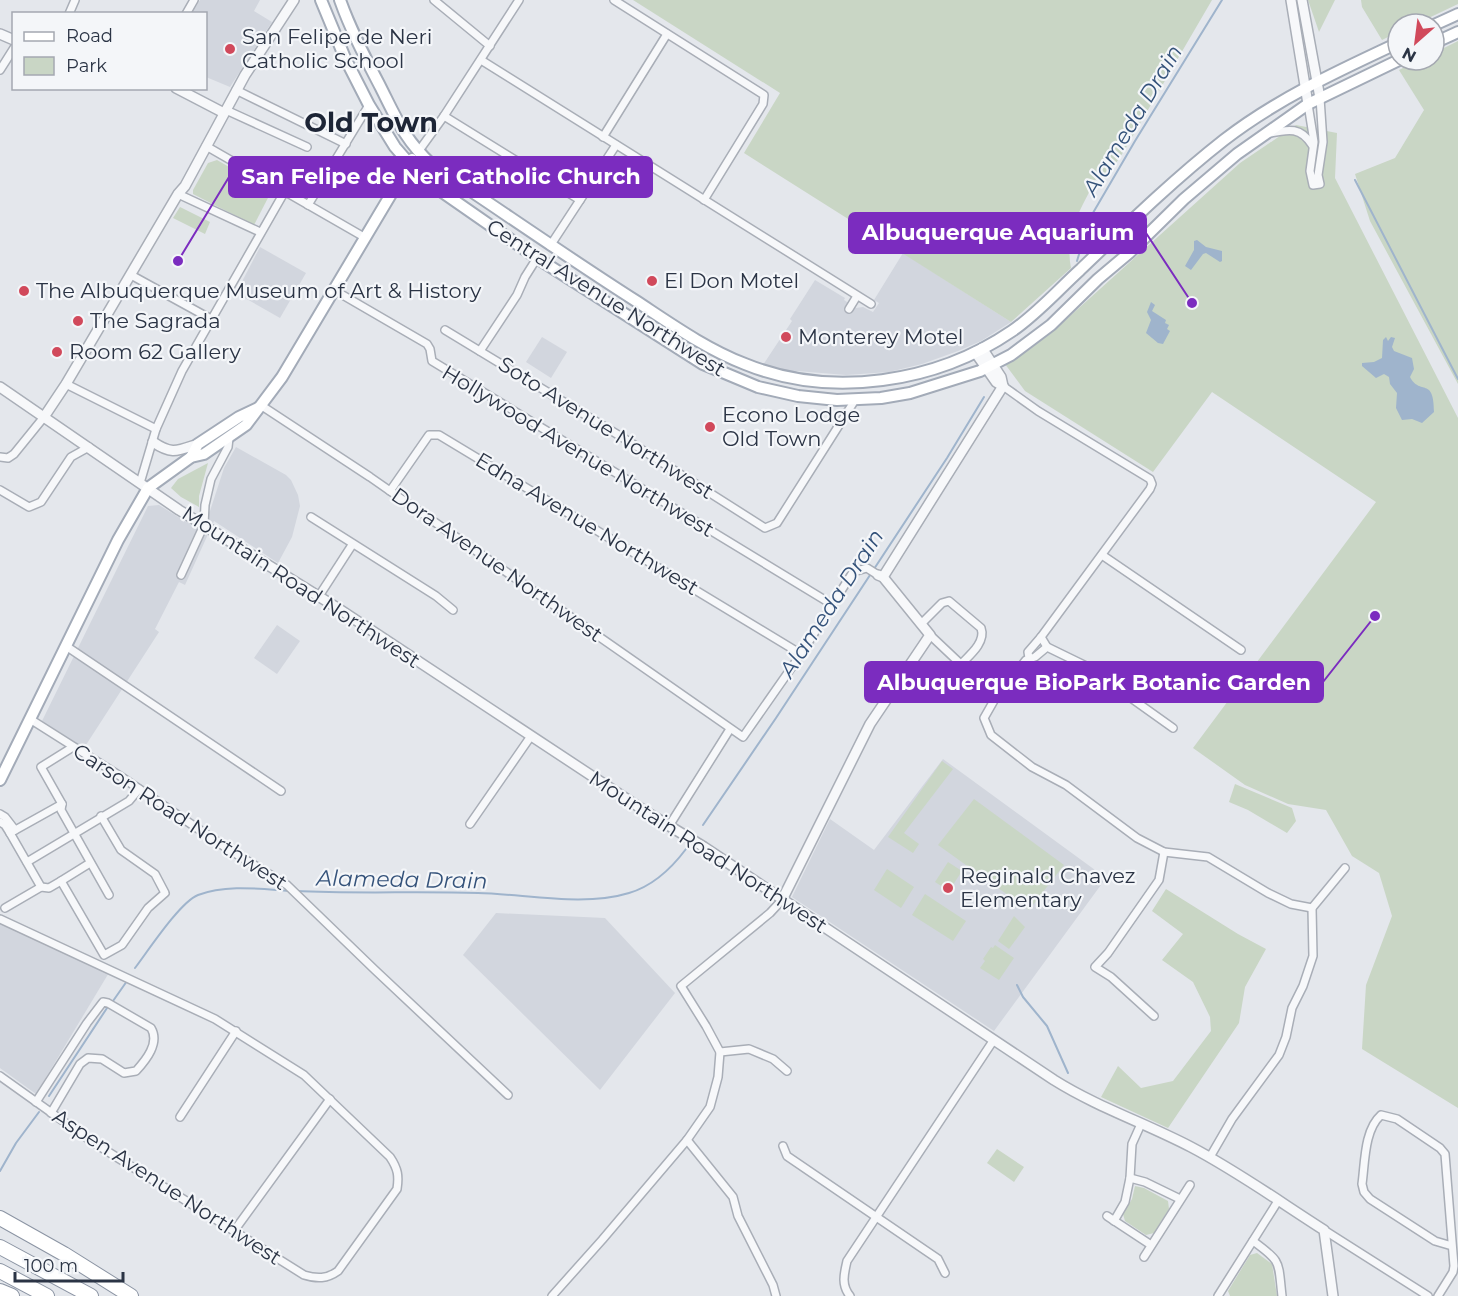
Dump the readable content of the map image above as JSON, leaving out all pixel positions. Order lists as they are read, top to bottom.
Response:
{
  "streets": {
    "main road": ["Central Avenue Northwest"],
    "street": [
      "Soto Avenue Northwest",
      "Hollywood Avenue Northwest",
      "Edna Avenue Northwest",
      "Dora Avenue Northwest",
      "Mountain Road Northwest",
      "Carson Road Northwest",
      "Aspen Avenue Northwest"
    ]
  },
  "crossings": [
    ["Central Avenue Northwest", "Soto Avenue Northwest"],
    ["Edna Avenue Northwest", "Dora Avenue Northwest"]
  ],
  "districts": ["Old Town"],
  "water": ["Alameda Drain"],
  "places": [
    "San Felipe de Neri Catholic School",
    "San Felipe de Neri Catholic Church",
    "El Don Motel",
    "The Albuquerque Museum of Art & History",
    "Albuquerque Aquarium",
    "The Sagrada",
    "Monterey Motel",
    "Room 62 Gallery",
    "Econo Lodge Old Town",
    "Albuquerque BioPark Botanic Garden",
    "Reginald Chavez Elementary"
  ],
  "legend": ["Road", "Park"],
  "scale_bar": "100 m",
  "north": "bottom left"
}
